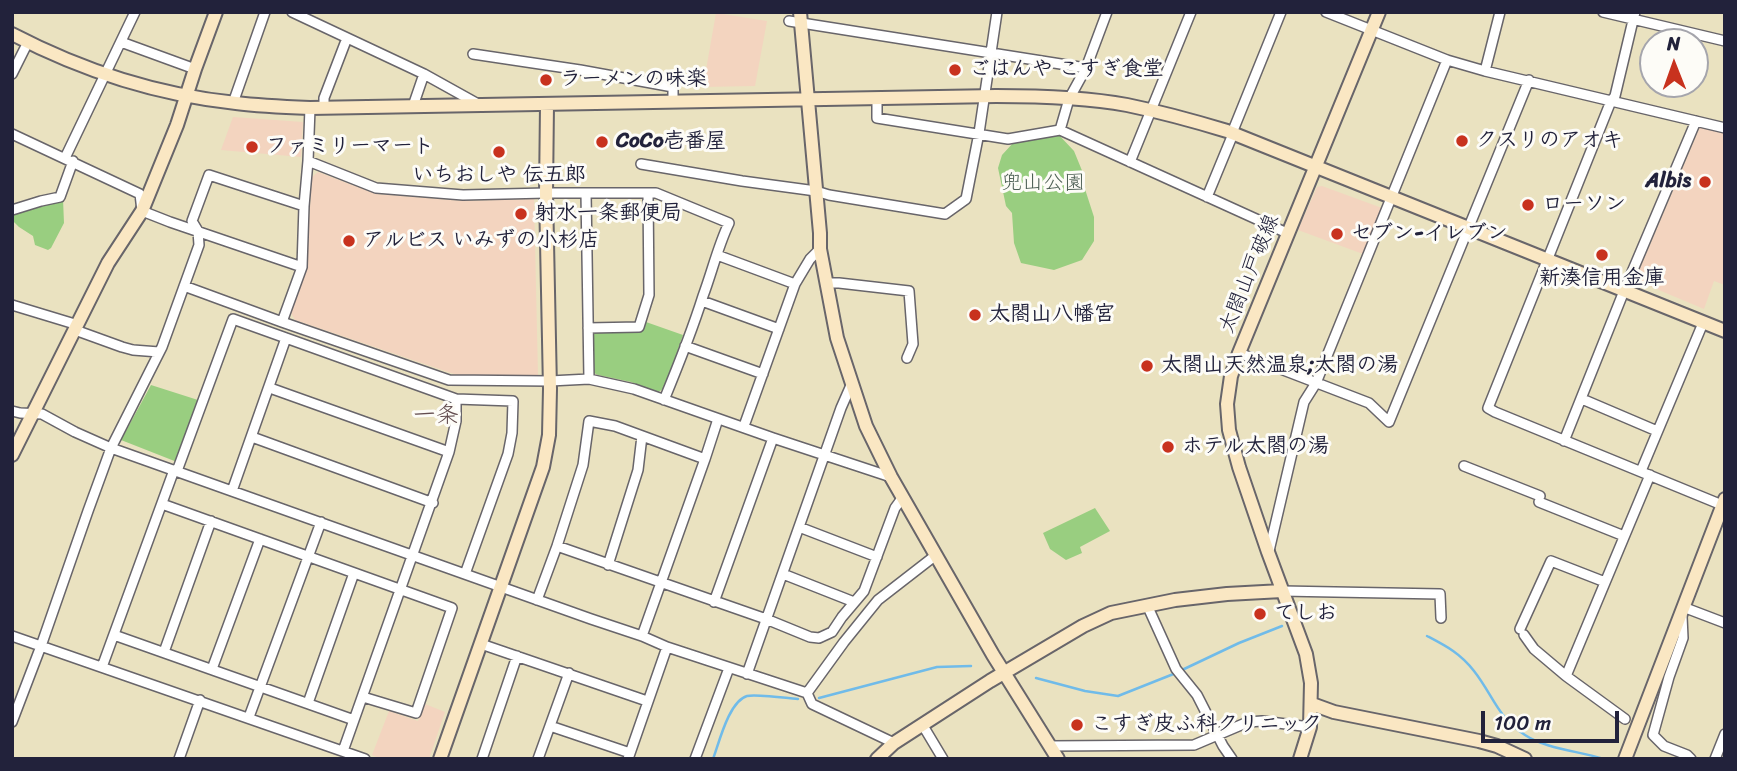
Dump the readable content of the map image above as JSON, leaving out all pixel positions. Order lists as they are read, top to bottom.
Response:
{
  "streets": {
    "street": ["太閤山戸破線"]
  },
  "districts": ["一条"],
  "parks": ["兜山公園"],
  "places": [
    "ごはんや こすぎ食堂",
    "ラーメンの味楽",
    "クスリのアオキ",
    "CoCo壱番屋",
    "ファミリーマート",
    "いちおしや 伝五郎",
    "Albis",
    "ローソン",
    "射水一条郵便局",
    "セブン-イレブン",
    "アルビス いみずの小杉店",
    "新湊信用金庫",
    "太閤山八幡宮",
    "太閤山天然温泉;太閤の湯",
    "ホテル太閤の湯",
    "てしお",
    "こすぎ皮ふ科クリニック"
  ],
  "scale_bar": "100 m",
  "north": "top"
}
